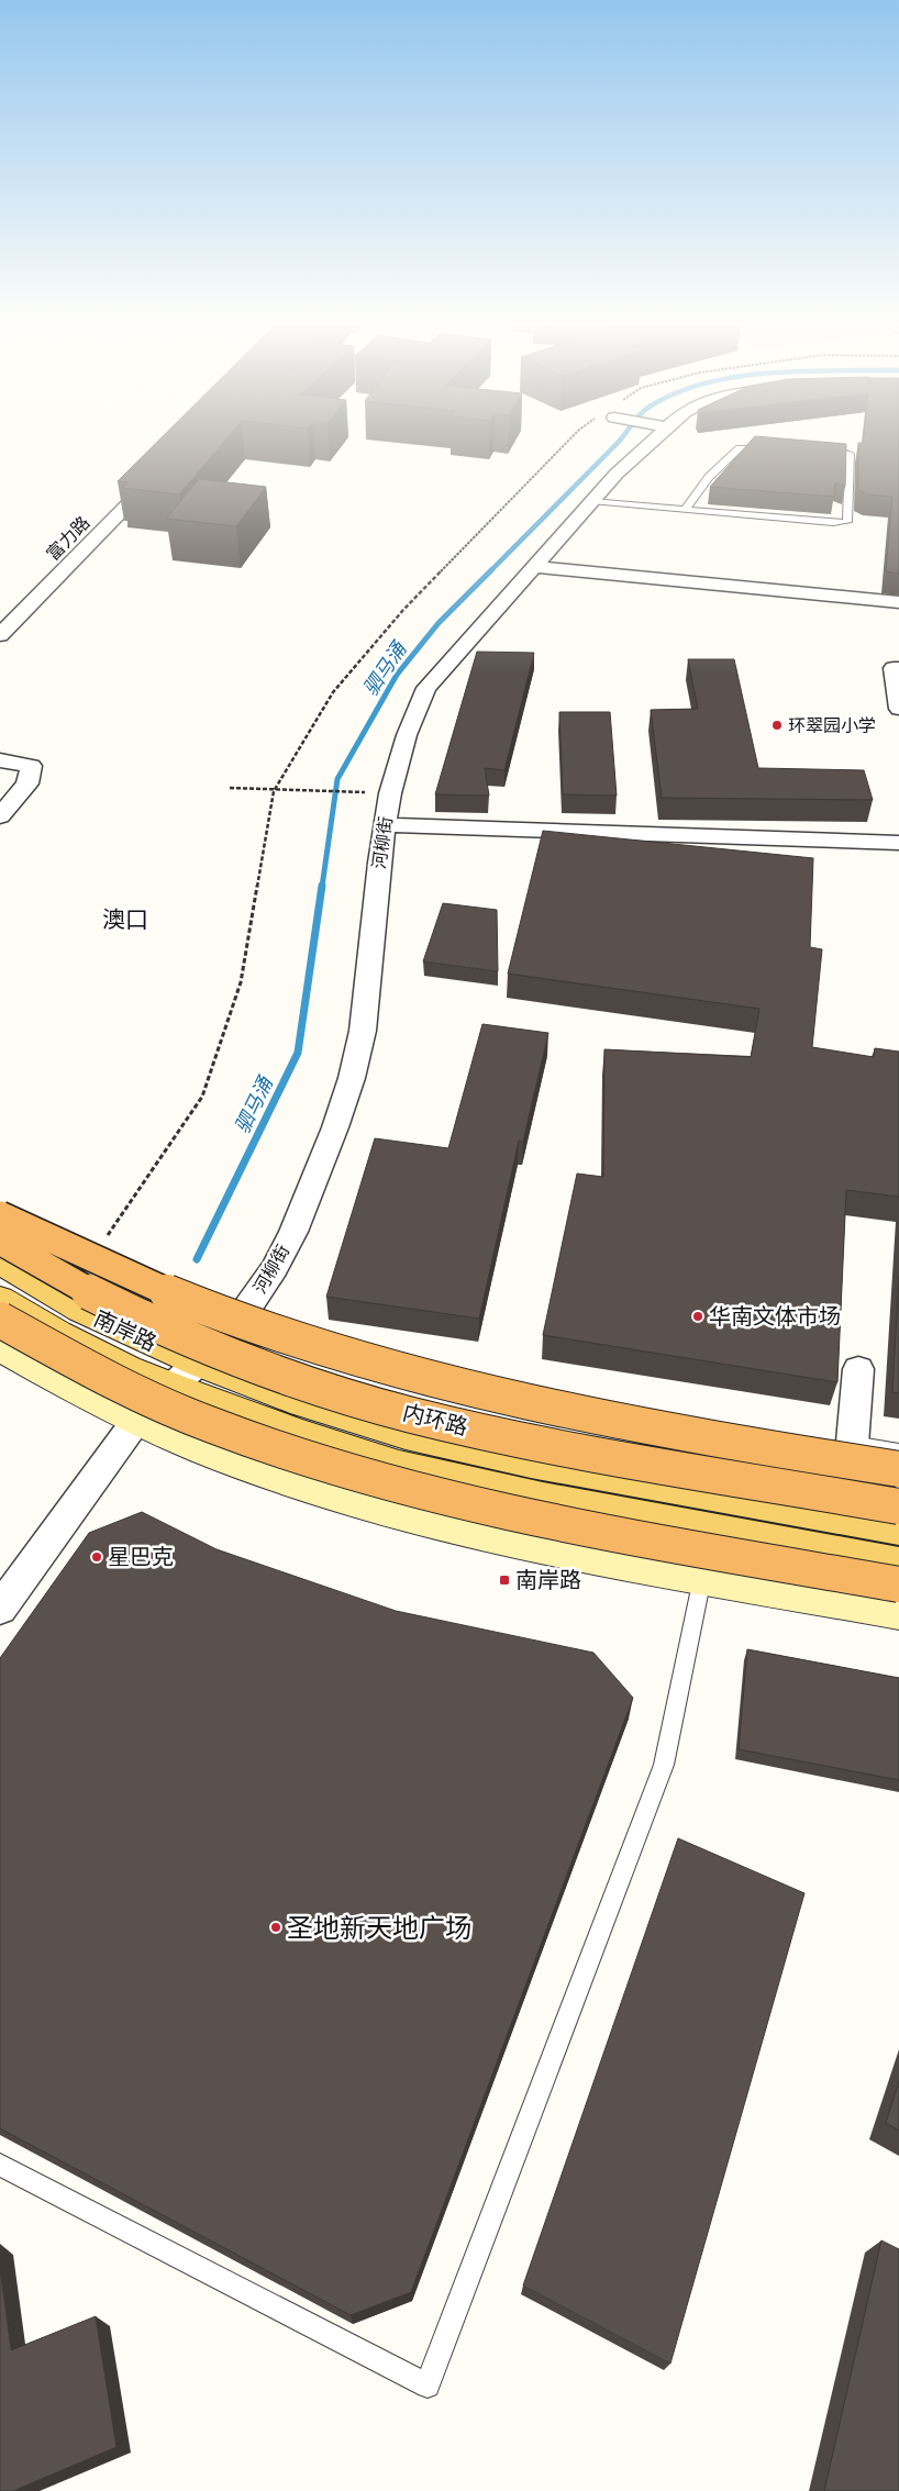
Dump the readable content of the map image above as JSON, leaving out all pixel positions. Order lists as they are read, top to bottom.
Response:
{
  "streets": {
    "highway": ["内环路"],
    "main road": ["南岸路"],
    "street": ["富力路", "河柳街"]
  },
  "crossings": [
    ["河柳街", "南岸路"]
  ],
  "districts": ["澳口"],
  "water": ["驷马涌"],
  "places": {
    "other": [
      "环翠园小学",
      "华南文体市场",
      "星巴克",
      "圣地新天地广场"
    ],
    "transit": ["南岸路"]
  }
}
